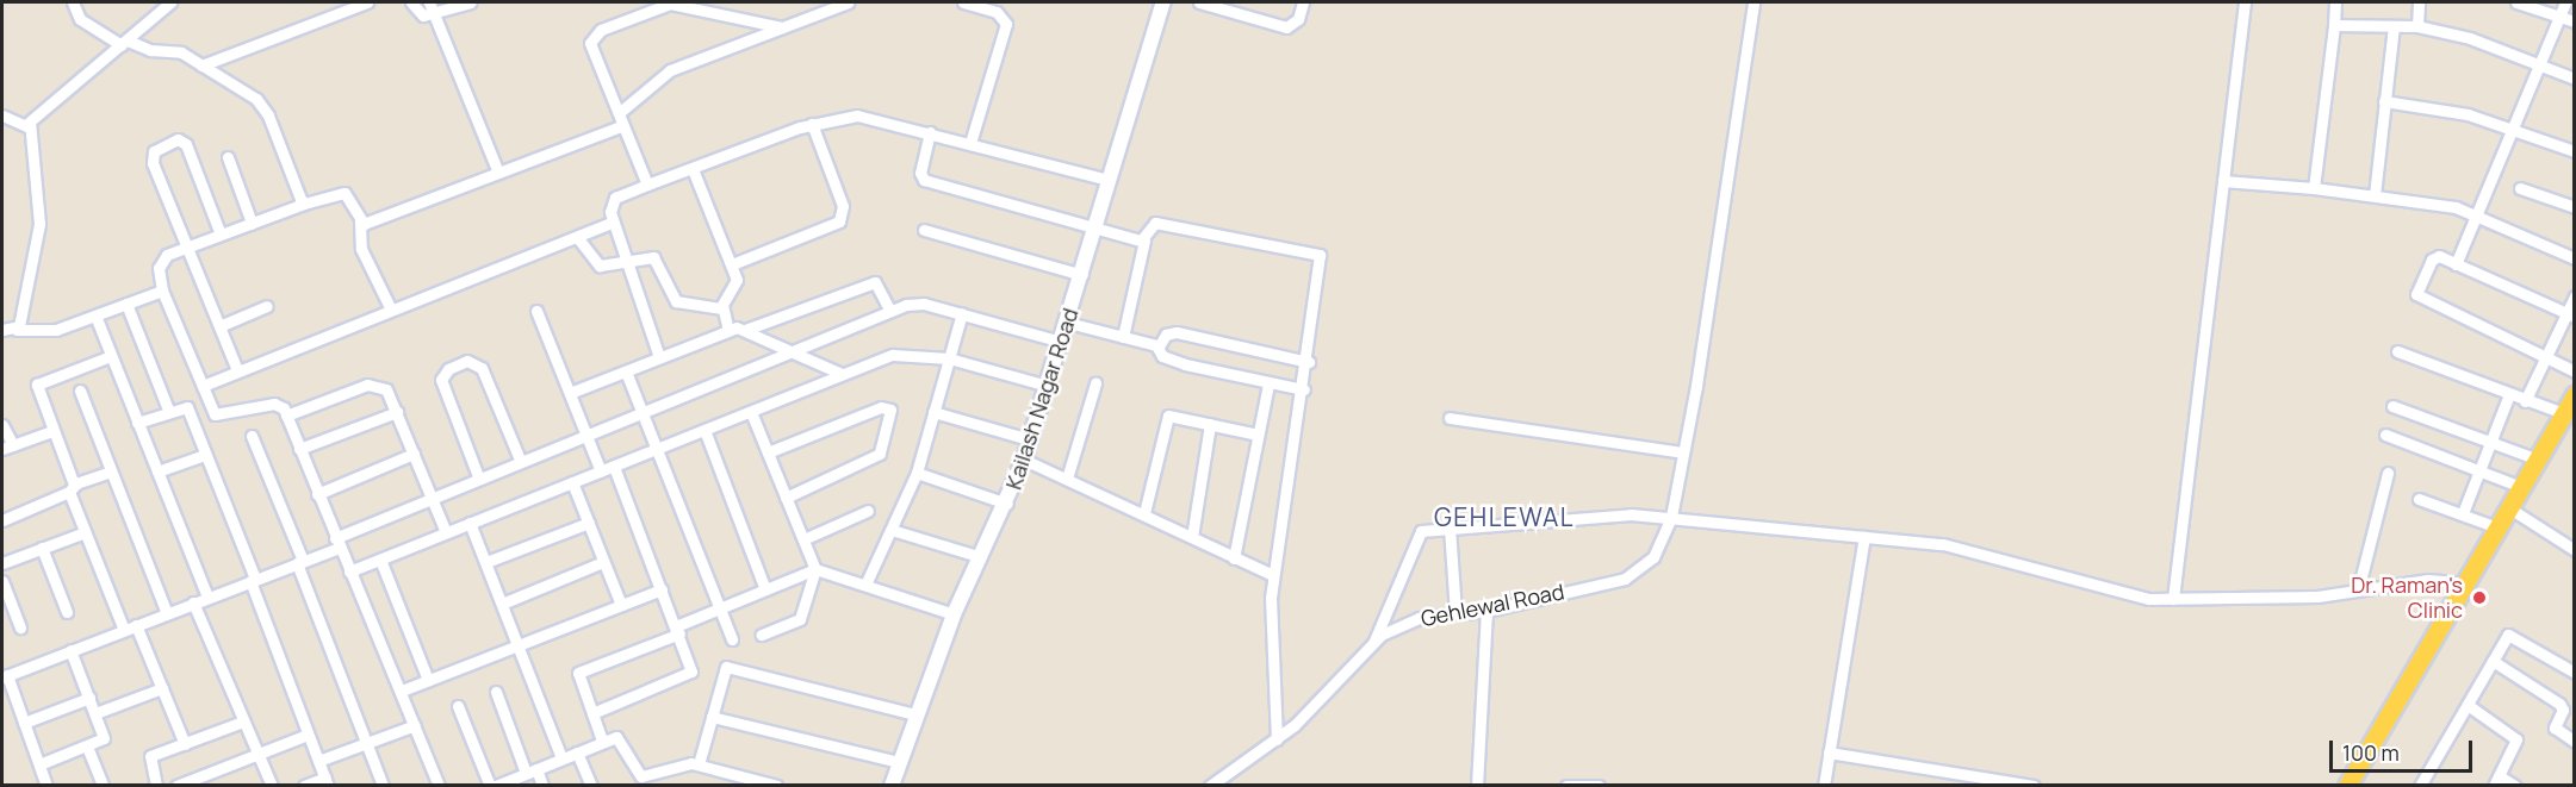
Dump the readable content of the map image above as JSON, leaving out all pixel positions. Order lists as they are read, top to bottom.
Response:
{
  "streets": {
    "street": ["Kailash Nagar Road", "Gehlewal Road"]
  },
  "districts": ["GEHLEWAL"],
  "places": ["Dr. Raman's Clinic"],
  "scale_bar": "100 m"
}
